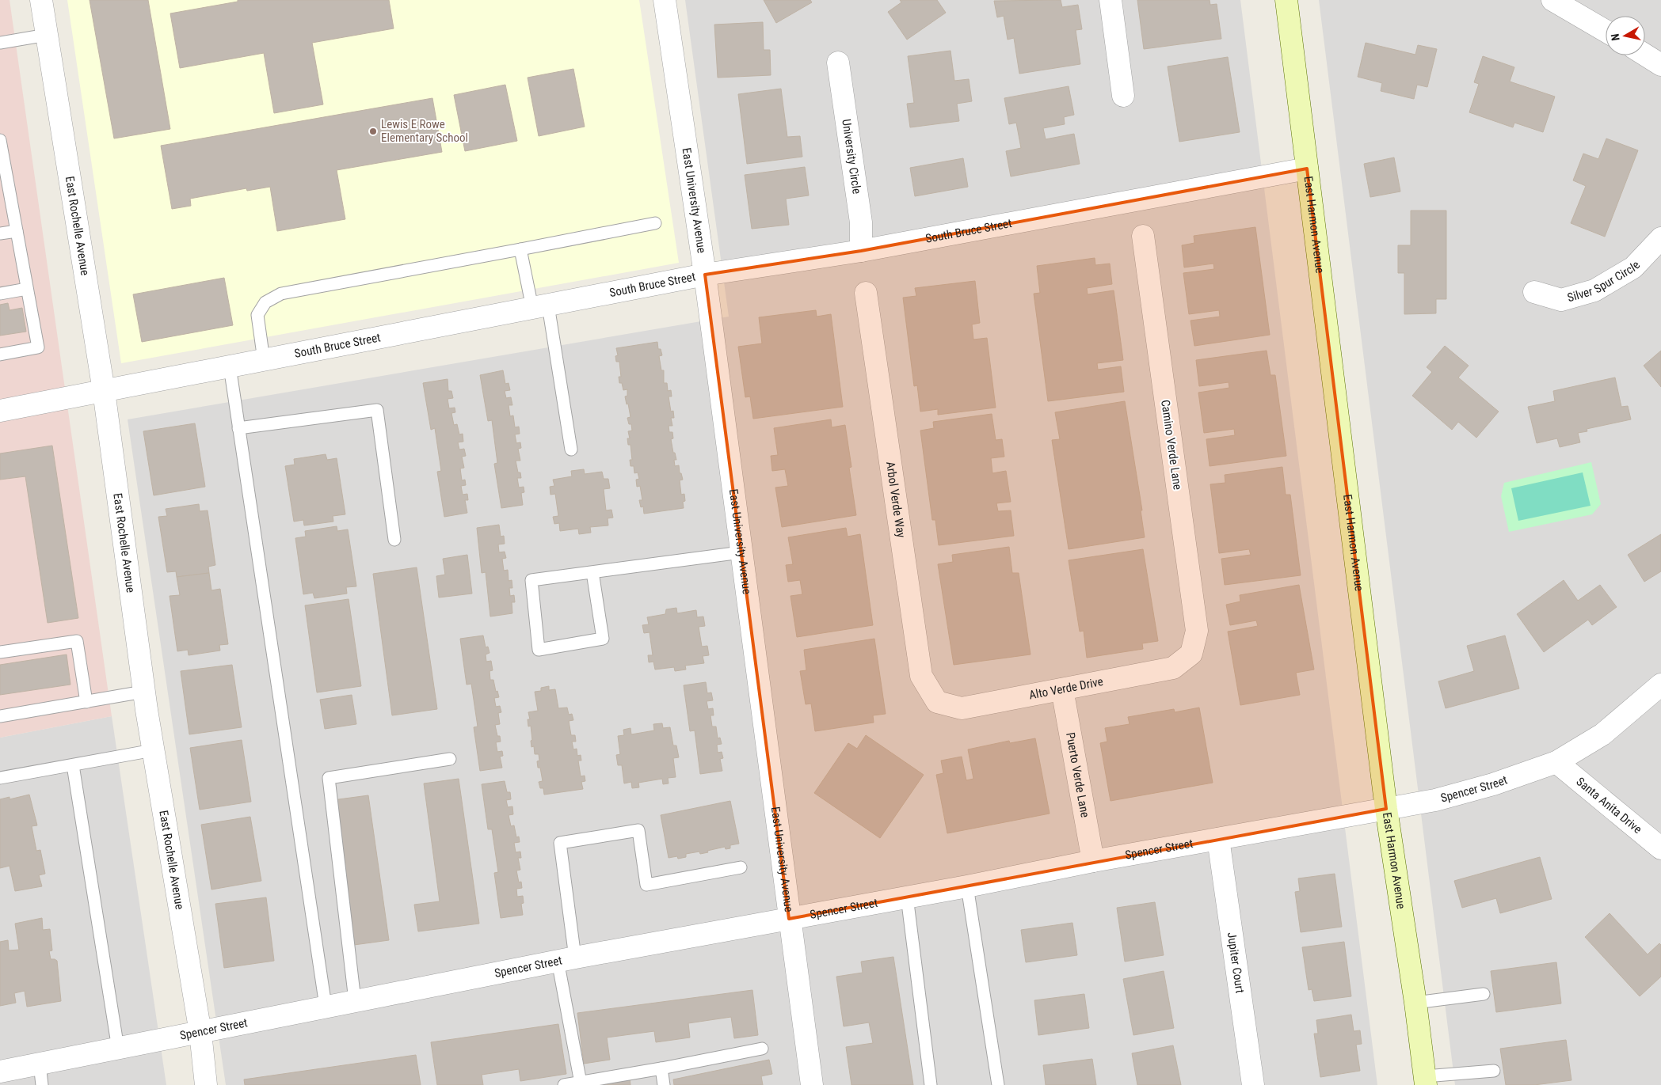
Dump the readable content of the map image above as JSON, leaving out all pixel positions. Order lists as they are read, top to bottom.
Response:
{
  "streets": {
    "main road": ["East Harmon Avenue"],
    "street": [
      "University Circle",
      "East University Avenue",
      "East Rochelle Avenue",
      "South Bruce Street",
      "Silver Spur Circle",
      "Camino Verde Lane",
      "Arbol Verde Way",
      "Alto Verde Drive",
      "Puerto Verde Lane",
      "Spencer Street",
      "Santa Anita Drive",
      "Jupiter Court"
    ]
  },
  "crossings": [
    ["University Circle", "South Bruce Street"],
    ["East University Avenue", "South Bruce Street"],
    ["East University Avenue", "Spencer Street"],
    ["East Harmon Avenue", "South Bruce Street"],
    ["East Harmon Avenue", "Spencer Street"],
    ["East Rochelle Avenue", "South Bruce Street"],
    ["East Rochelle Avenue", "Spencer Street"],
    ["Camino Verde Lane", "Alto Verde Drive"],
    ["Arbol Verde Way", "Alto Verde Drive"],
    ["Alto Verde Drive", "Puerto Verde Lane"],
    ["Puerto Verde Lane", "Spencer Street"],
    ["Spencer Street", "Santa Anita Drive"],
    ["Spencer Street", "Jupiter Court"]
  ],
  "places": ["Lewis E Rowe Elementary School"],
  "north": "left"
}
